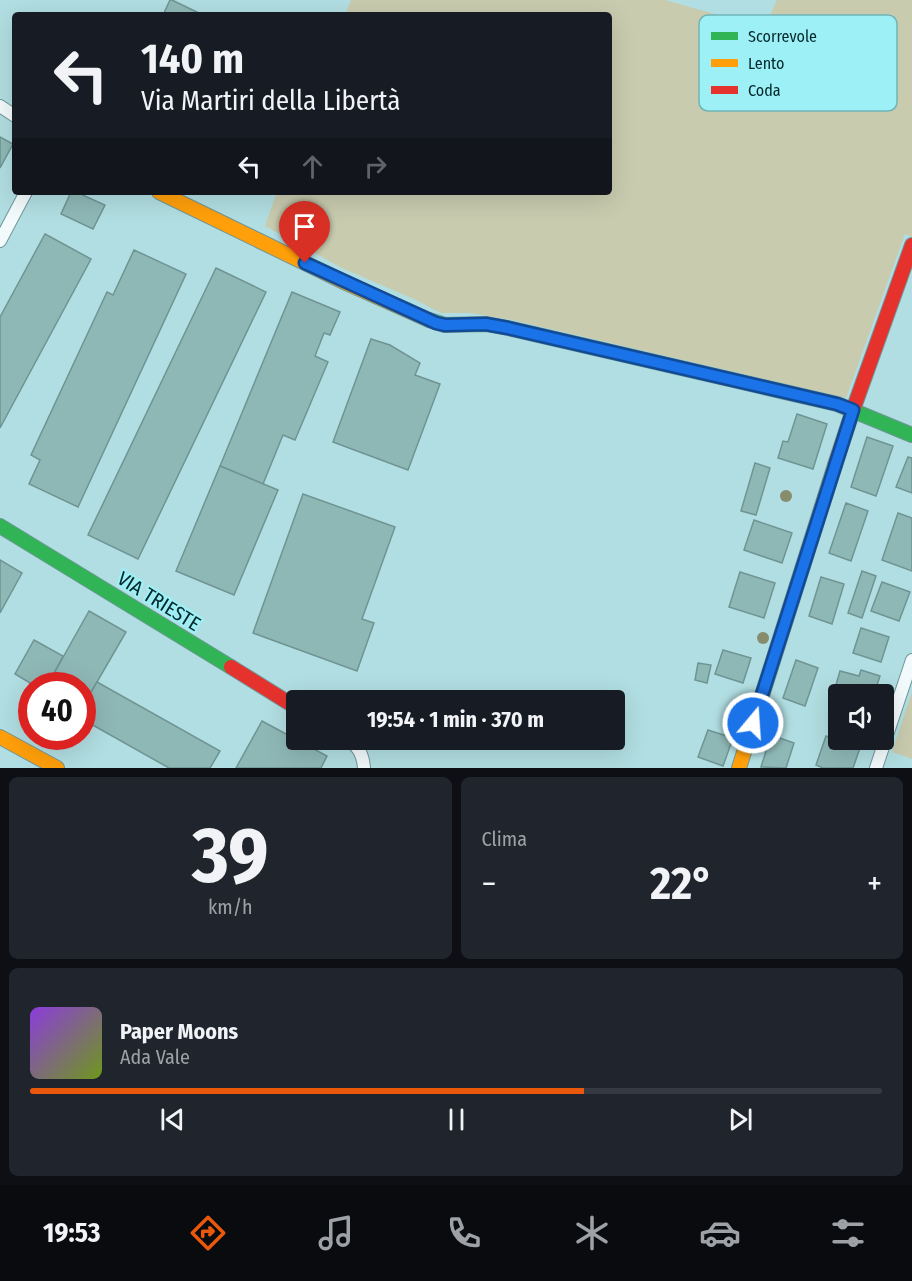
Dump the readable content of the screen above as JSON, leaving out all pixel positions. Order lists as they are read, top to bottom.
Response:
{
  "streets": {
    "street": ["VIA TRIESTE"]
  },
  "legend": ["Scorrevole", "Lento", "Coda"],
  "page": {
    "turn": ["140 m", "Via Martiri della Libertà"],
    "limit": "40",
    "trip": "19:54 · 1 min · 370 m",
    "tile": [
      ["39", "km/h"],
      "Clima"
    ],
    "heat": ["−", "22°", "+"],
    "song": ["Paper Moons", "Ada Vale"],
    "tabs": "19:53"
  }
}
